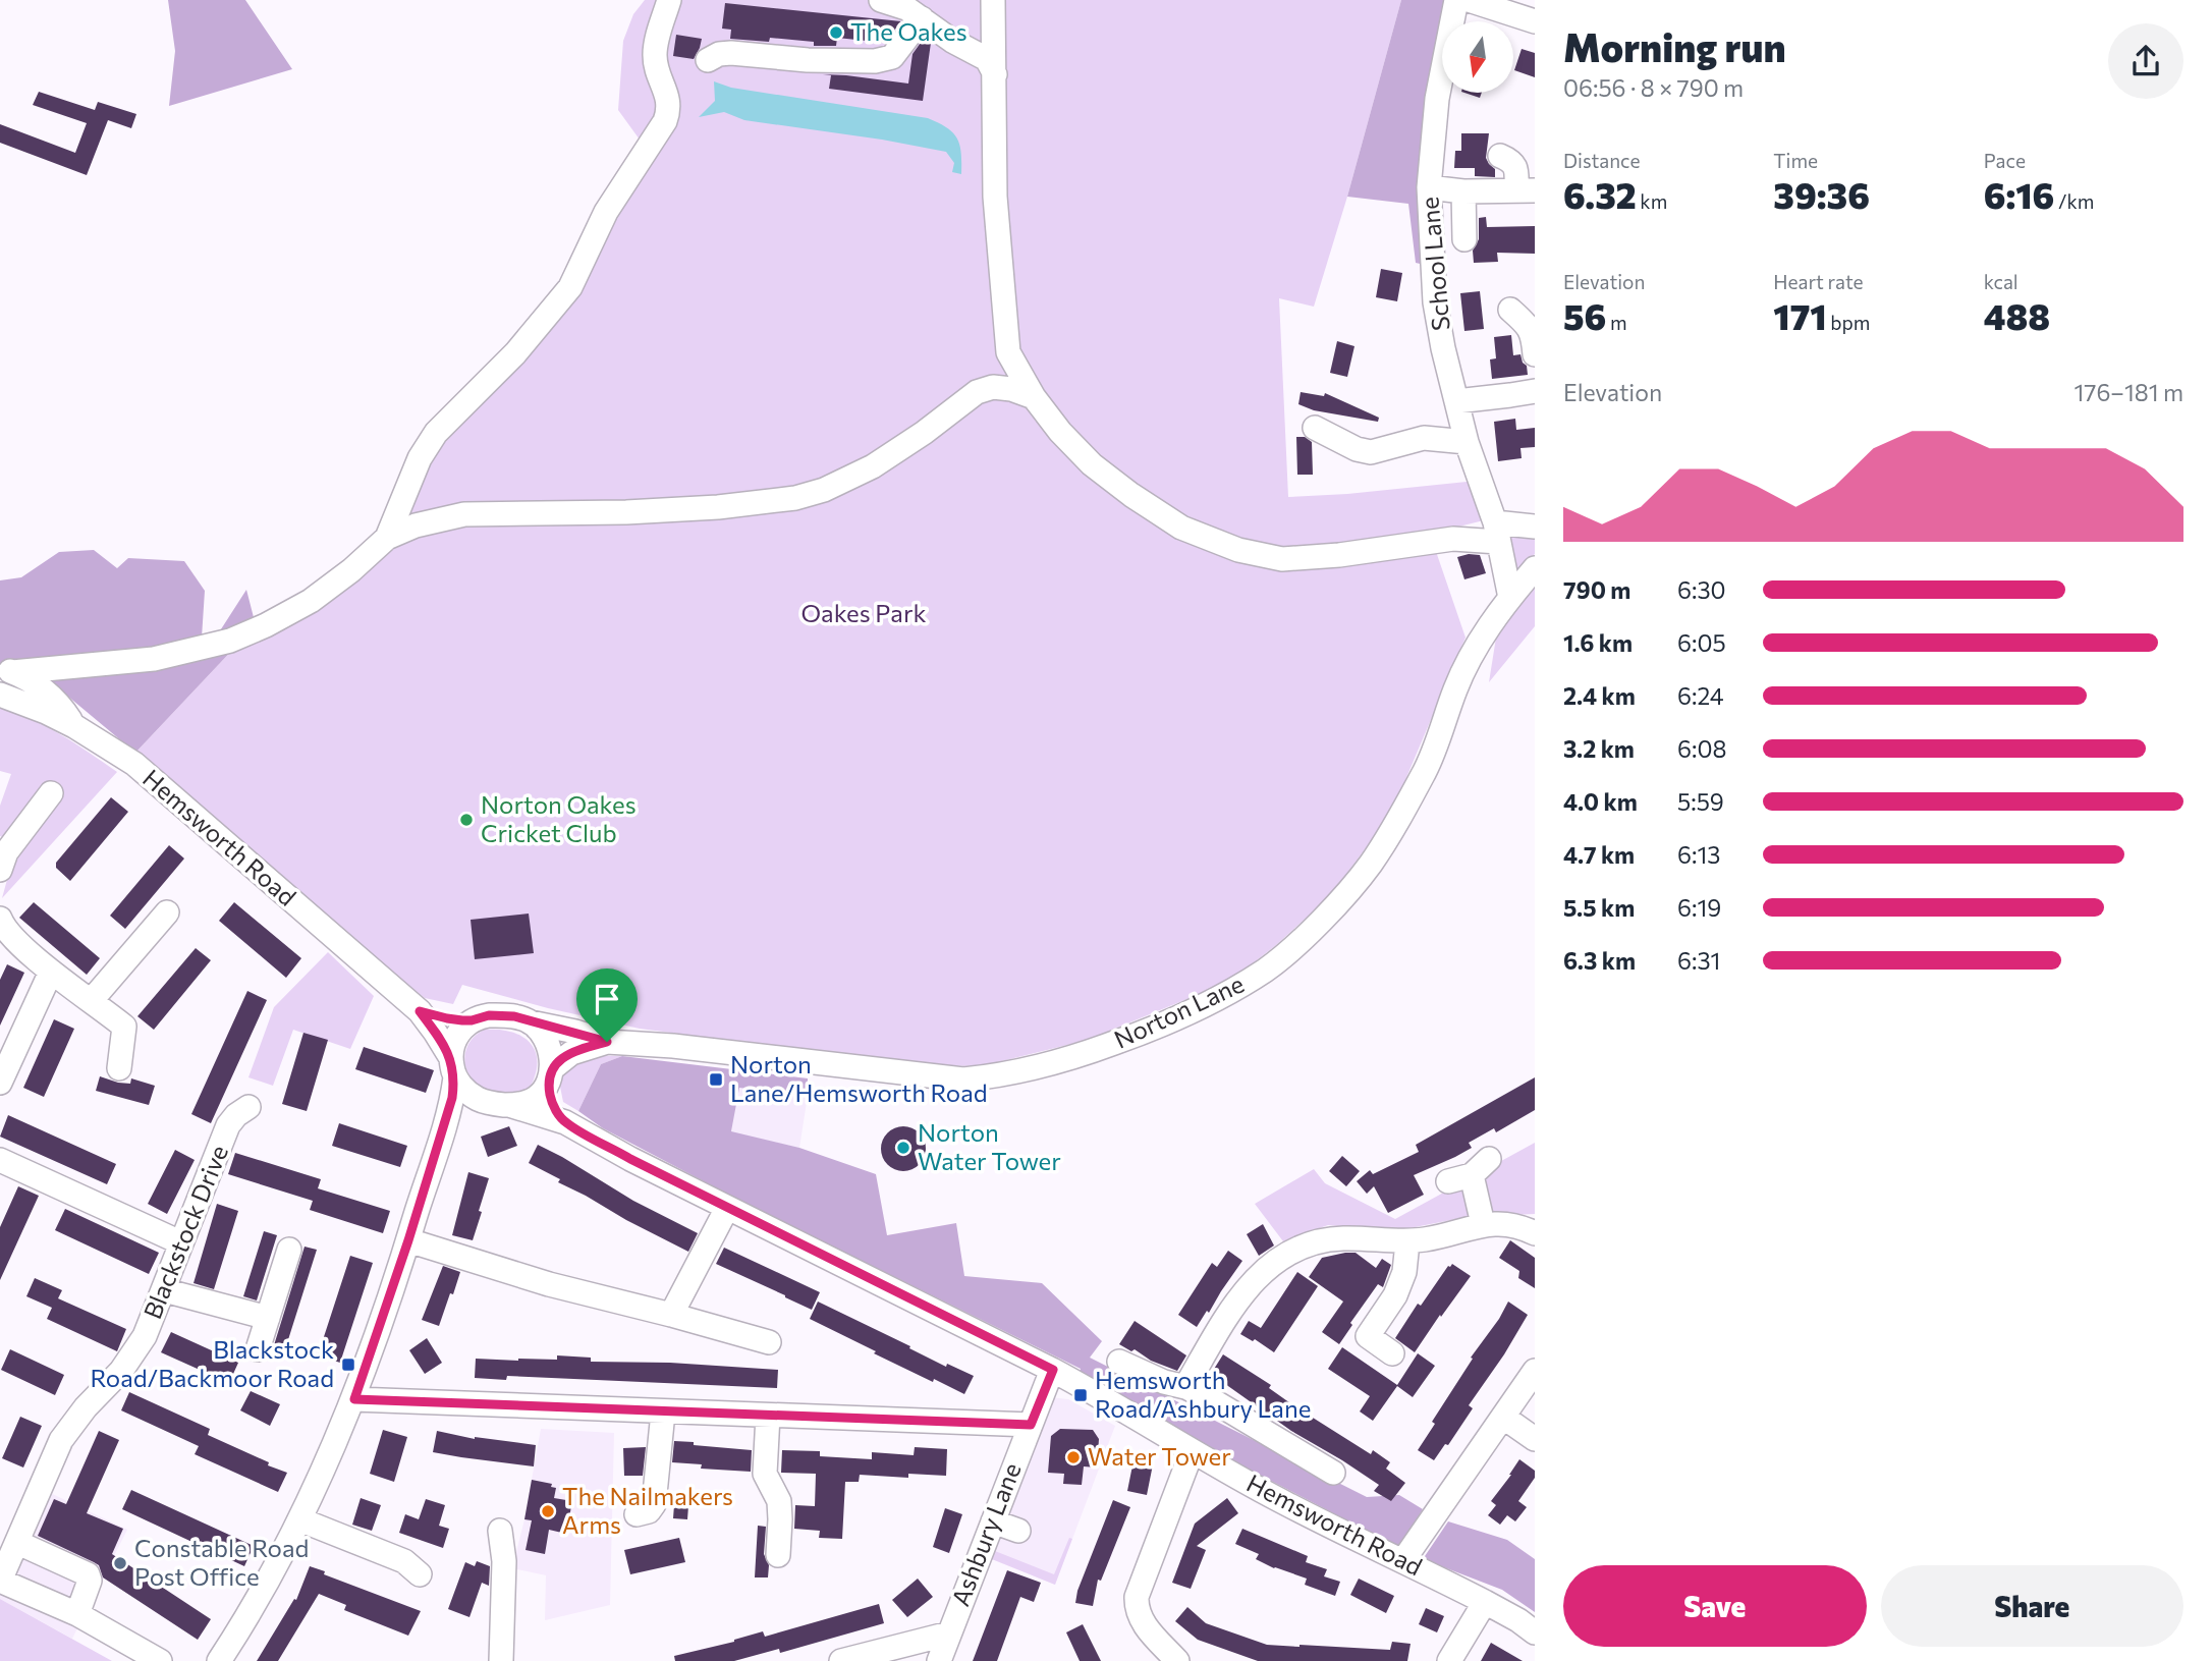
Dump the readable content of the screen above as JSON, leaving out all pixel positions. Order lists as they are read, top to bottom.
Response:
{
  "streets": {
    "street": [
      "School Lane",
      "Hemsworth Road",
      "Norton Lane",
      "Blackstock Drive",
      "Ashbury Lane"
    ]
  },
  "crossings": [
    ["School Lane", "Norton Lane"],
    ["Hemsworth Road", "Norton Lane"],
    ["Hemsworth Road", "Ashbury Lane"]
  ],
  "parks": ["Oakes Park"],
  "places": {
    "other": [
      "The Oakes",
      "Norton Oakes Cricket Club",
      "Norton Water Tower",
      "Water Tower",
      "The Nailmakers Arms",
      "Constable Road Post Office"
    ],
    "transit": ["Norton Lane/Hemsworth Road", "Blackstock Road/Backmoor Road", "Hemsworth Road/Ashbury Lane"]
  },
  "north": "bottom",
  "page": {
    "heading": ["Morning run", "06:56 · 8 × 790 m"],
    "stats": [
      ["Distance", "6.32 km"],
      ["Time", "39:36"],
      ["Pace", "6:16 /km"],
      ["Elevation", "56 m"],
      ["Heart rate", "171 bpm"],
      ["kcal", "488"]
    ],
    "chart": ["Elevation", "176–181 m"],
    "list": [
      {
        "name": "790 m",
        "note": "6:30"
      },
      {
        "name": "1.6 km",
        "note": "6:05"
      },
      {
        "name": "2.4 km",
        "note": "6:24"
      },
      {
        "name": "3.2 km",
        "note": "6:08"
      },
      {
        "name": "4.0 km",
        "note": "5:59"
      },
      {
        "name": "4.7 km",
        "note": "6:13"
      },
      {
        "name": "5.5 km",
        "note": "6:19"
      },
      {
        "name": "6.3 km",
        "note": "6:31"
      }
    ],
    "buttons": ["Save", "Share"]
  }
}
